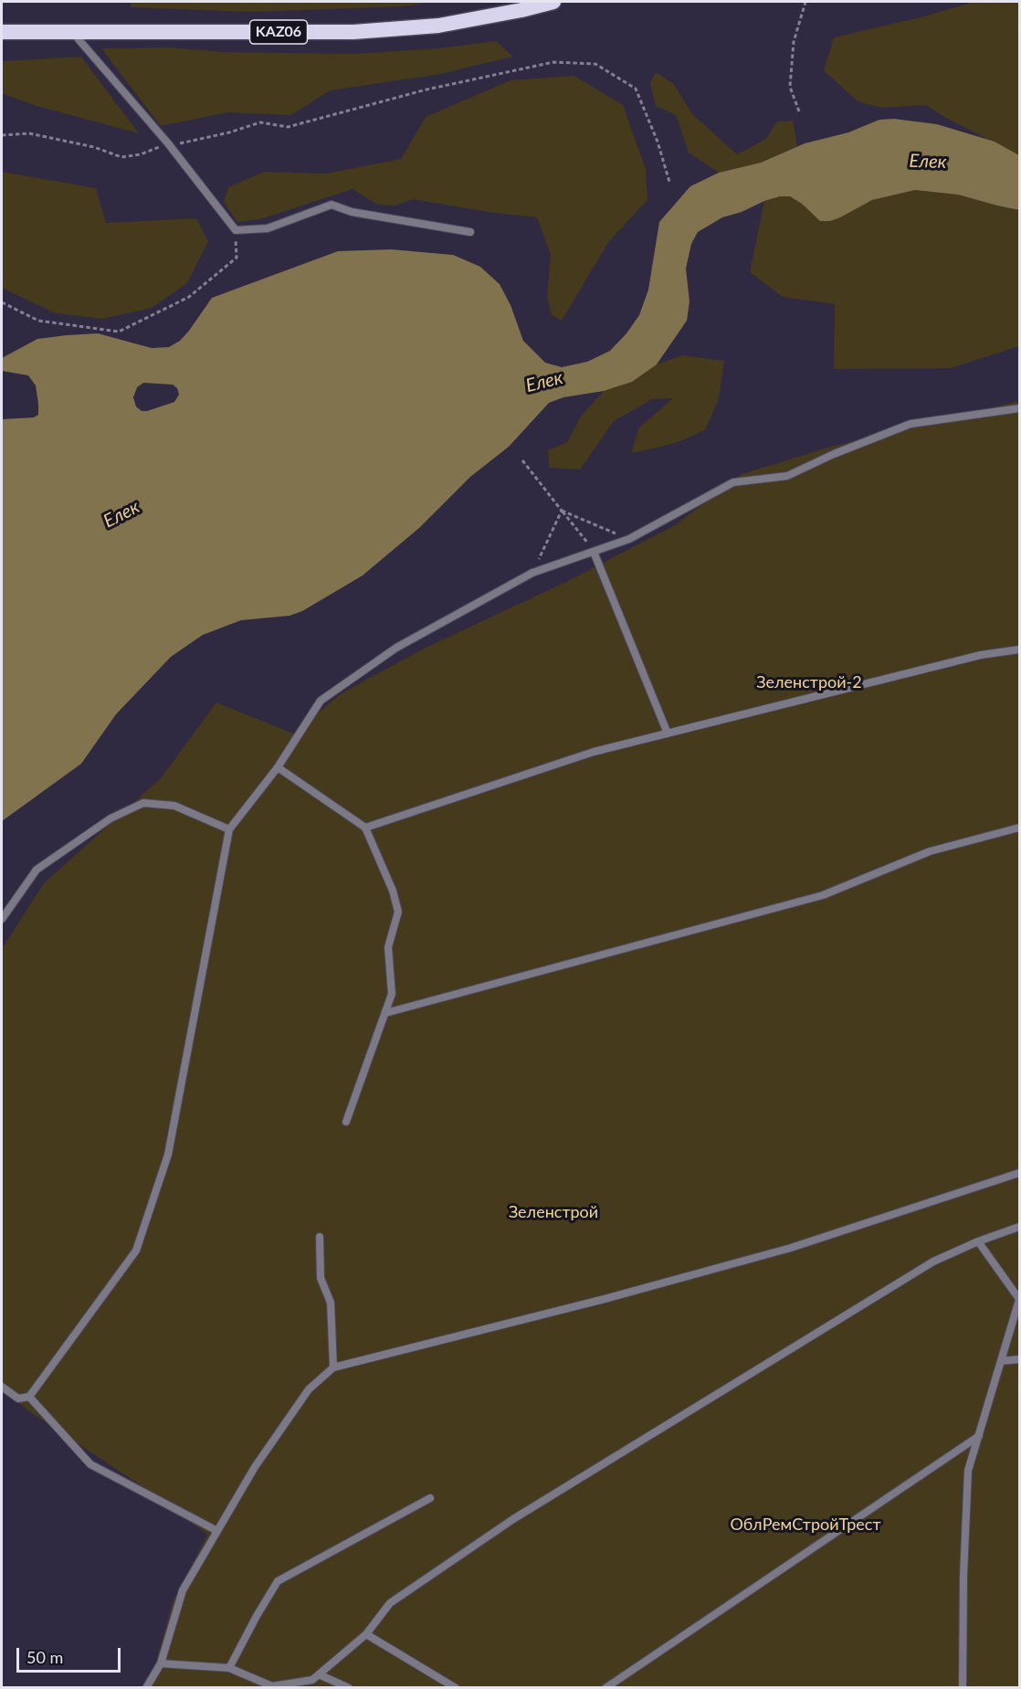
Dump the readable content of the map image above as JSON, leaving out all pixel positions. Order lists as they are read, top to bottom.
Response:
{
  "streets": {
    "highway": ["KАZ06"]
  },
  "water": ["Елек"],
  "parks": ["Зеленстрой-2", "Зеленстрой", "ОблРемСтройТрест"],
  "scale_bar": "50 m"
}
